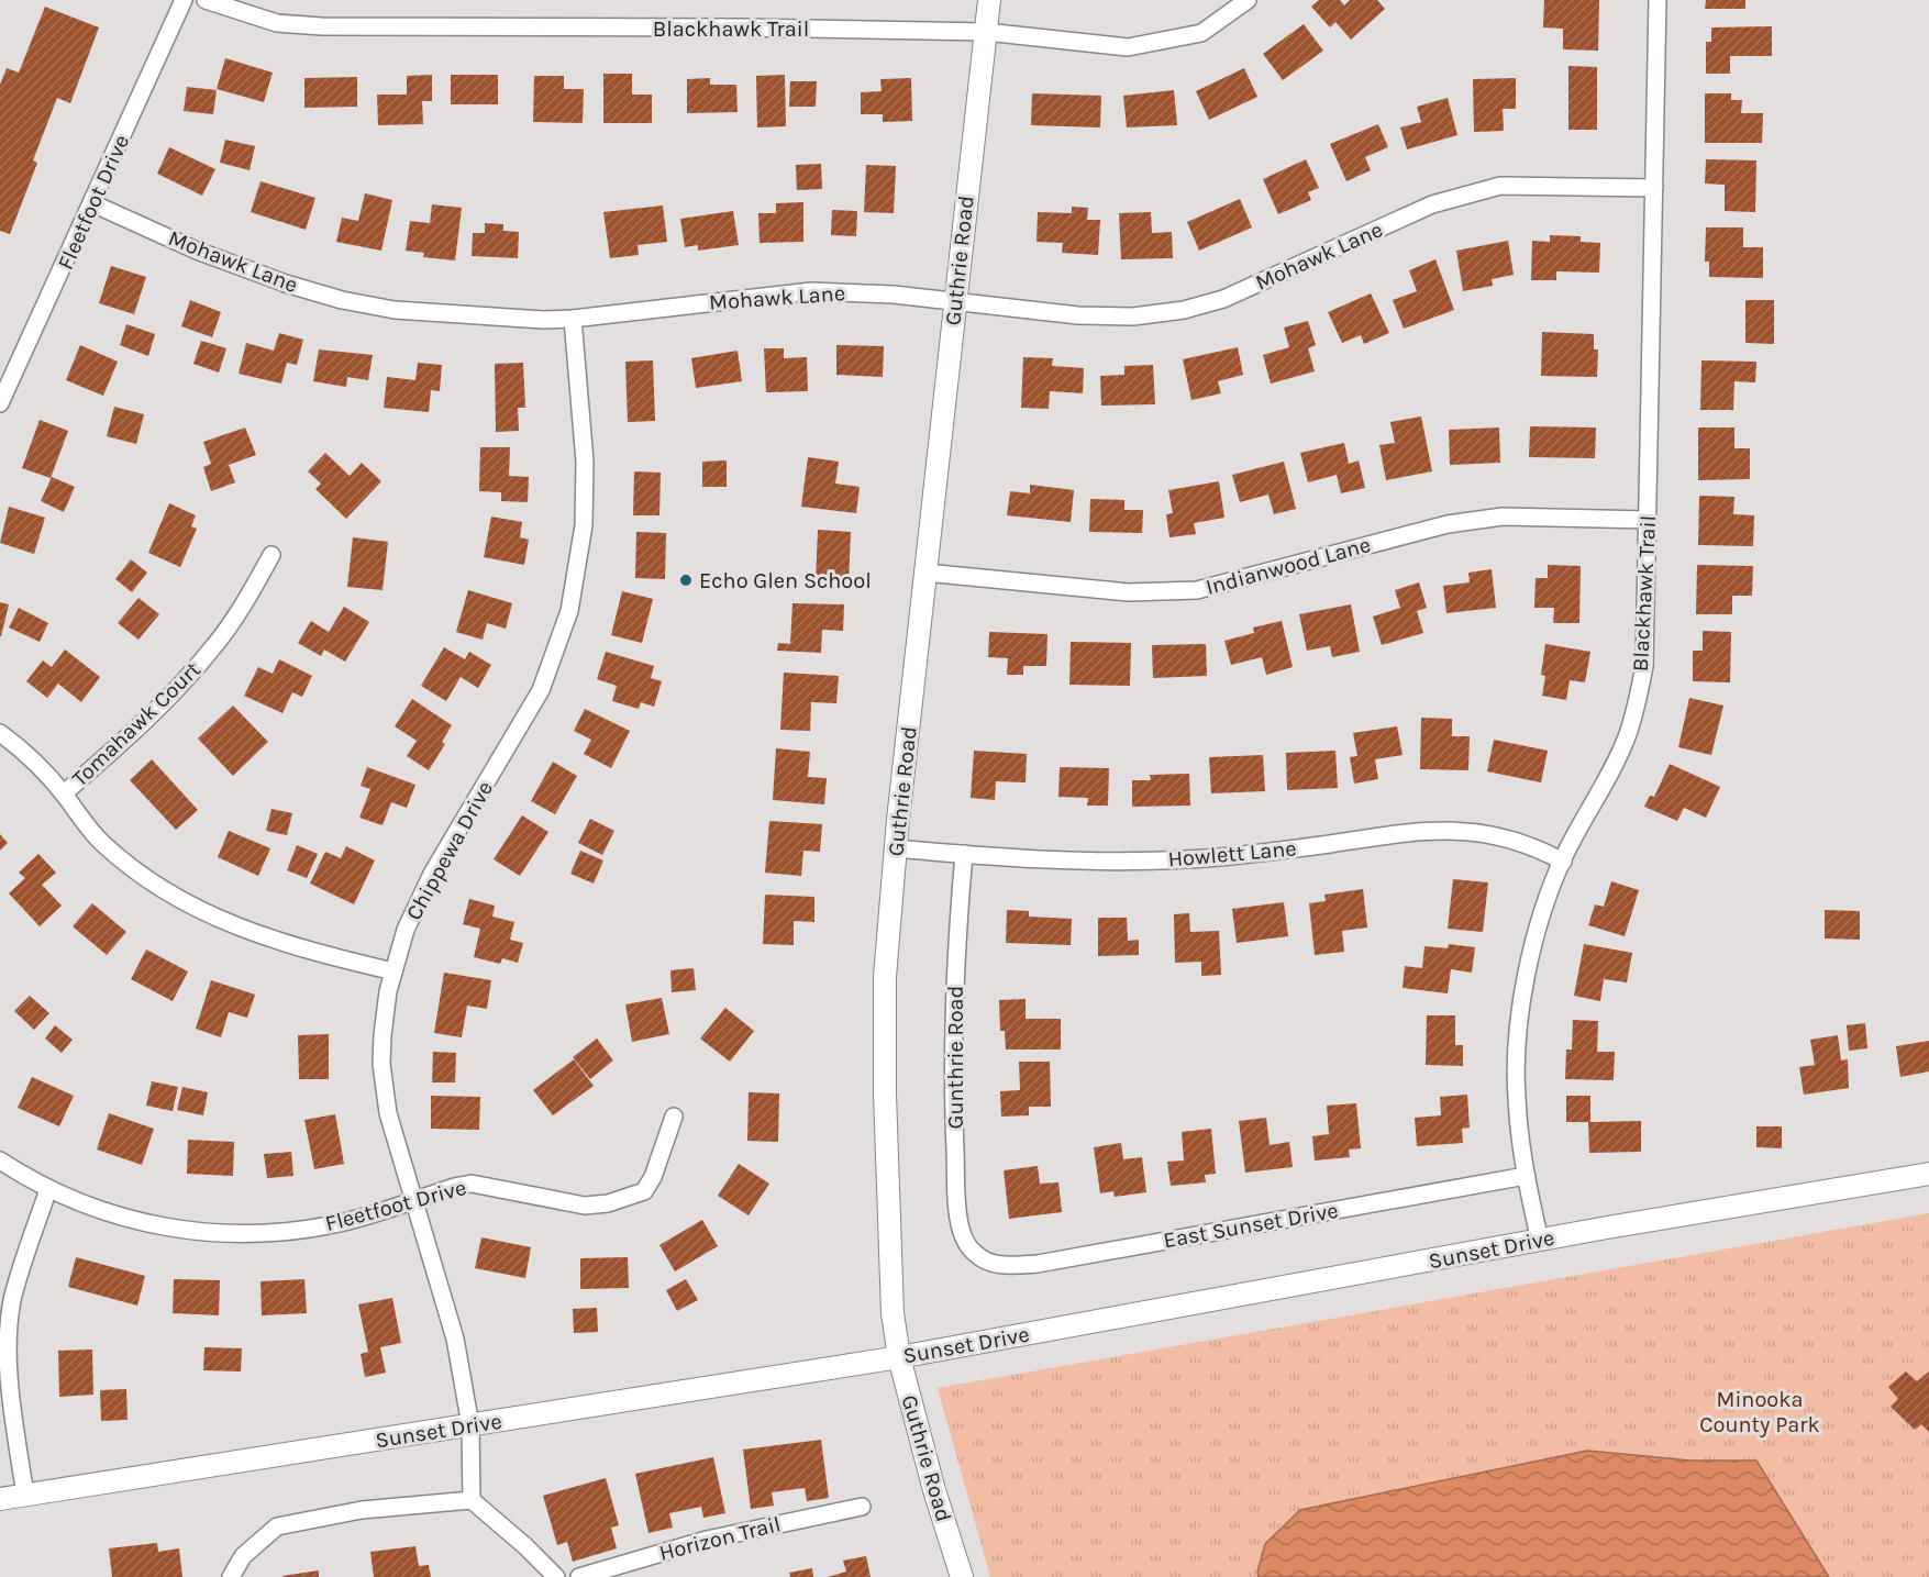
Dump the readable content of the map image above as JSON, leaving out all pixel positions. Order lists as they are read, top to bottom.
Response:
{
  "streets": {
    "street": [
      "Blackhawk Trail",
      "Fleetfoot Drive",
      "Mohawk Lane",
      "Guthrie Road",
      "Indianwood Lane",
      "Tomahawk Court",
      "Chippewa Drive",
      "Howlett Lane",
      "Gunthrie Road",
      "East Sunset Drive",
      "Sunset Drive",
      "Horizon Trail"
    ]
  },
  "crossings": [
    ["Blackhawk Trail", "Mohawk Lane"],
    ["Blackhawk Trail", "Guthrie Road"],
    ["Blackhawk Trail", "Indianwood Lane"],
    ["Blackhawk Trail", "Howlett Lane"],
    ["Blackhawk Trail", "East Sunset Drive"],
    ["Blackhawk Trail", "Sunset Drive"],
    ["Fleetfoot Drive", "Mohawk Lane"],
    ["Fleetfoot Drive", "Chippewa Drive"],
    ["Mohawk Lane", "Guthrie Road"],
    ["Mohawk Lane", "Chippewa Drive"],
    ["Guthrie Road", "Indianwood Lane"],
    ["Guthrie Road", "Howlett Lane"],
    ["Guthrie Road", "Sunset Drive"],
    ["Chippewa Drive", "Sunset Drive"],
    ["Howlett Lane", "Gunthrie Road"],
    ["Gunthrie Road", "East Sunset Drive"]
  ],
  "parks": ["Minooka County Park"],
  "places": ["Echo Glen School"]
}
